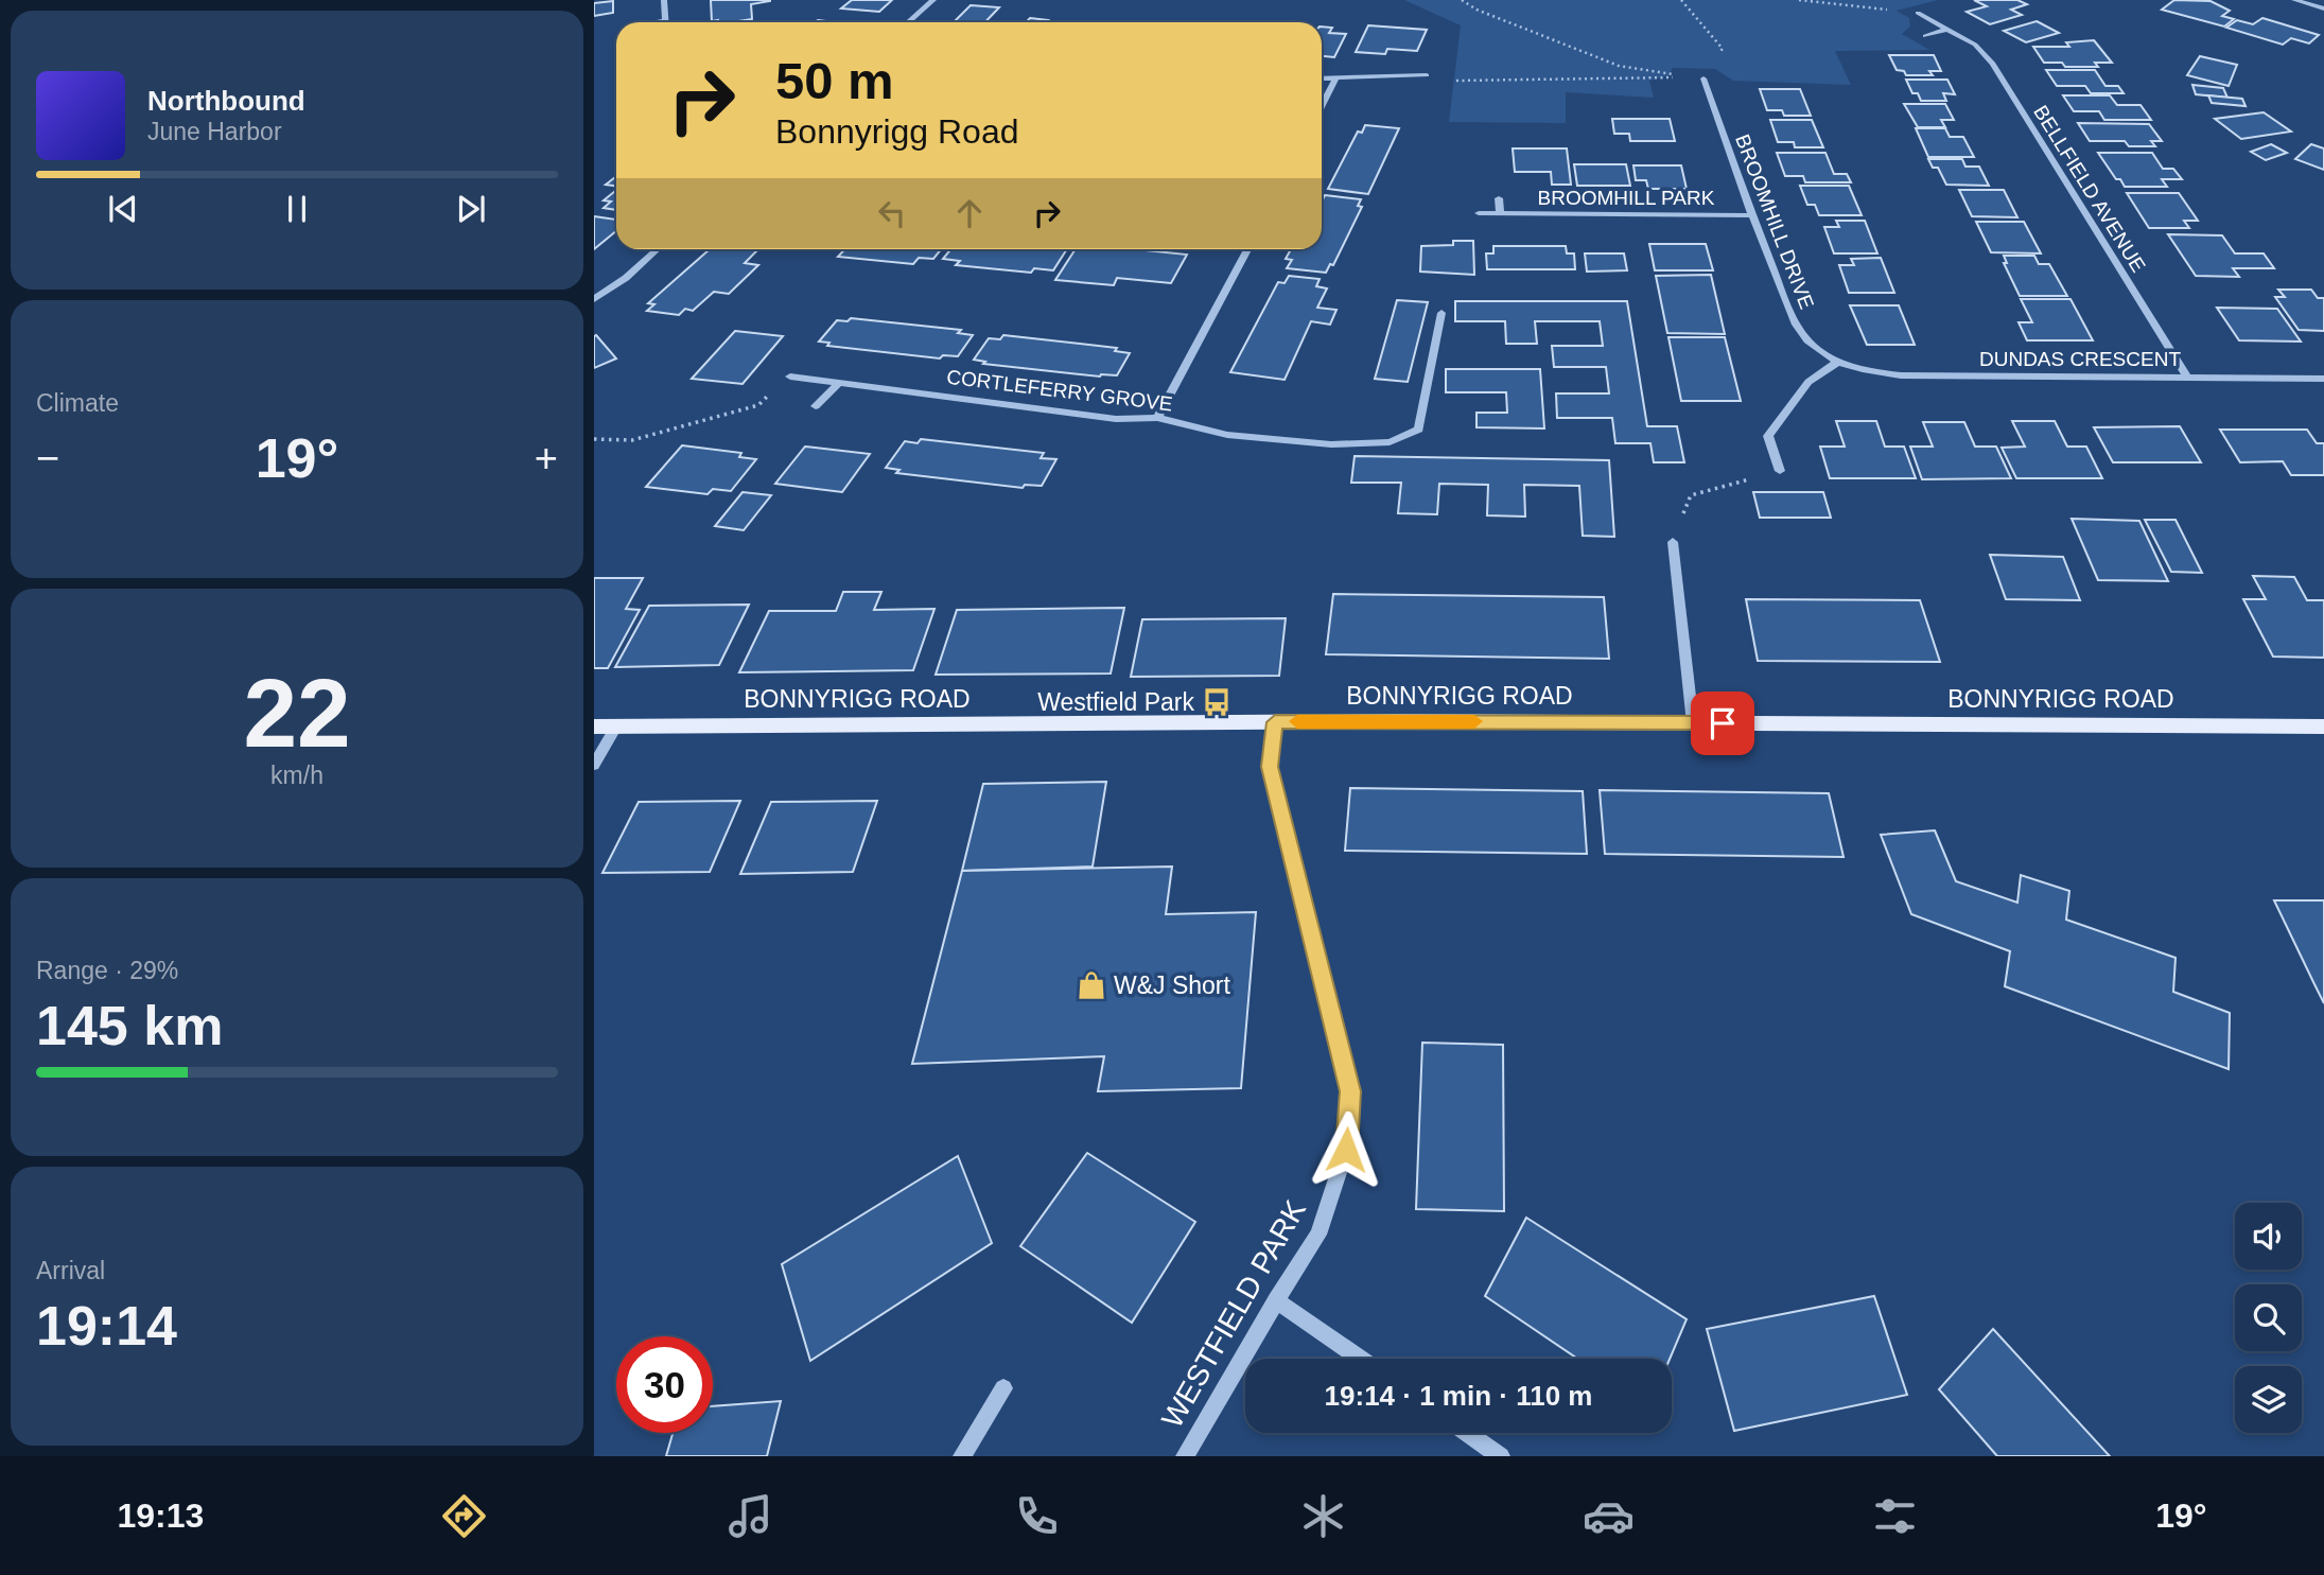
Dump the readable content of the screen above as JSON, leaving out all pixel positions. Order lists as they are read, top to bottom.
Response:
{
  "streets": {
    "main road": ["BONNYRIGG ROAD"],
    "street": [
      "BELLFIELD AVENUE",
      "BROOMHILL PARK",
      "BROOMHILL DRIVE",
      "DUNDAS CRESCENT",
      "CORTLEFERRY GROVE",
      "WESTFIELD PARK"
    ]
  },
  "crossings": [
    ["BELLFIELD AVENUE", "DUNDAS CRESCENT"],
    ["BROOMHILL PARK", "BROOMHILL DRIVE"],
    ["BROOMHILL DRIVE", "DUNDAS CRESCENT"],
    ["BONNYRIGG ROAD", "WESTFIELD PARK"]
  ],
  "places": {
    "bus stop": ["Westfield Park"],
    "shop": ["W&J Short"]
  },
  "page": {
    "turn": ["50 m", "Bonnyrigg Road"],
    "song": ["Northbound", "June Harbor"],
    "tile": [
      "Climate",
      ["22", "km/h"],
      ["Range · 29%", "145 km"],
      ["Arrival", "19:14"]
    ],
    "heat": ["−", "19°", "+"],
    "limit": "30",
    "trip": "19:14 · 1 min · 110 m",
    "tabs": ["19:13", "19°"]
  }
}
